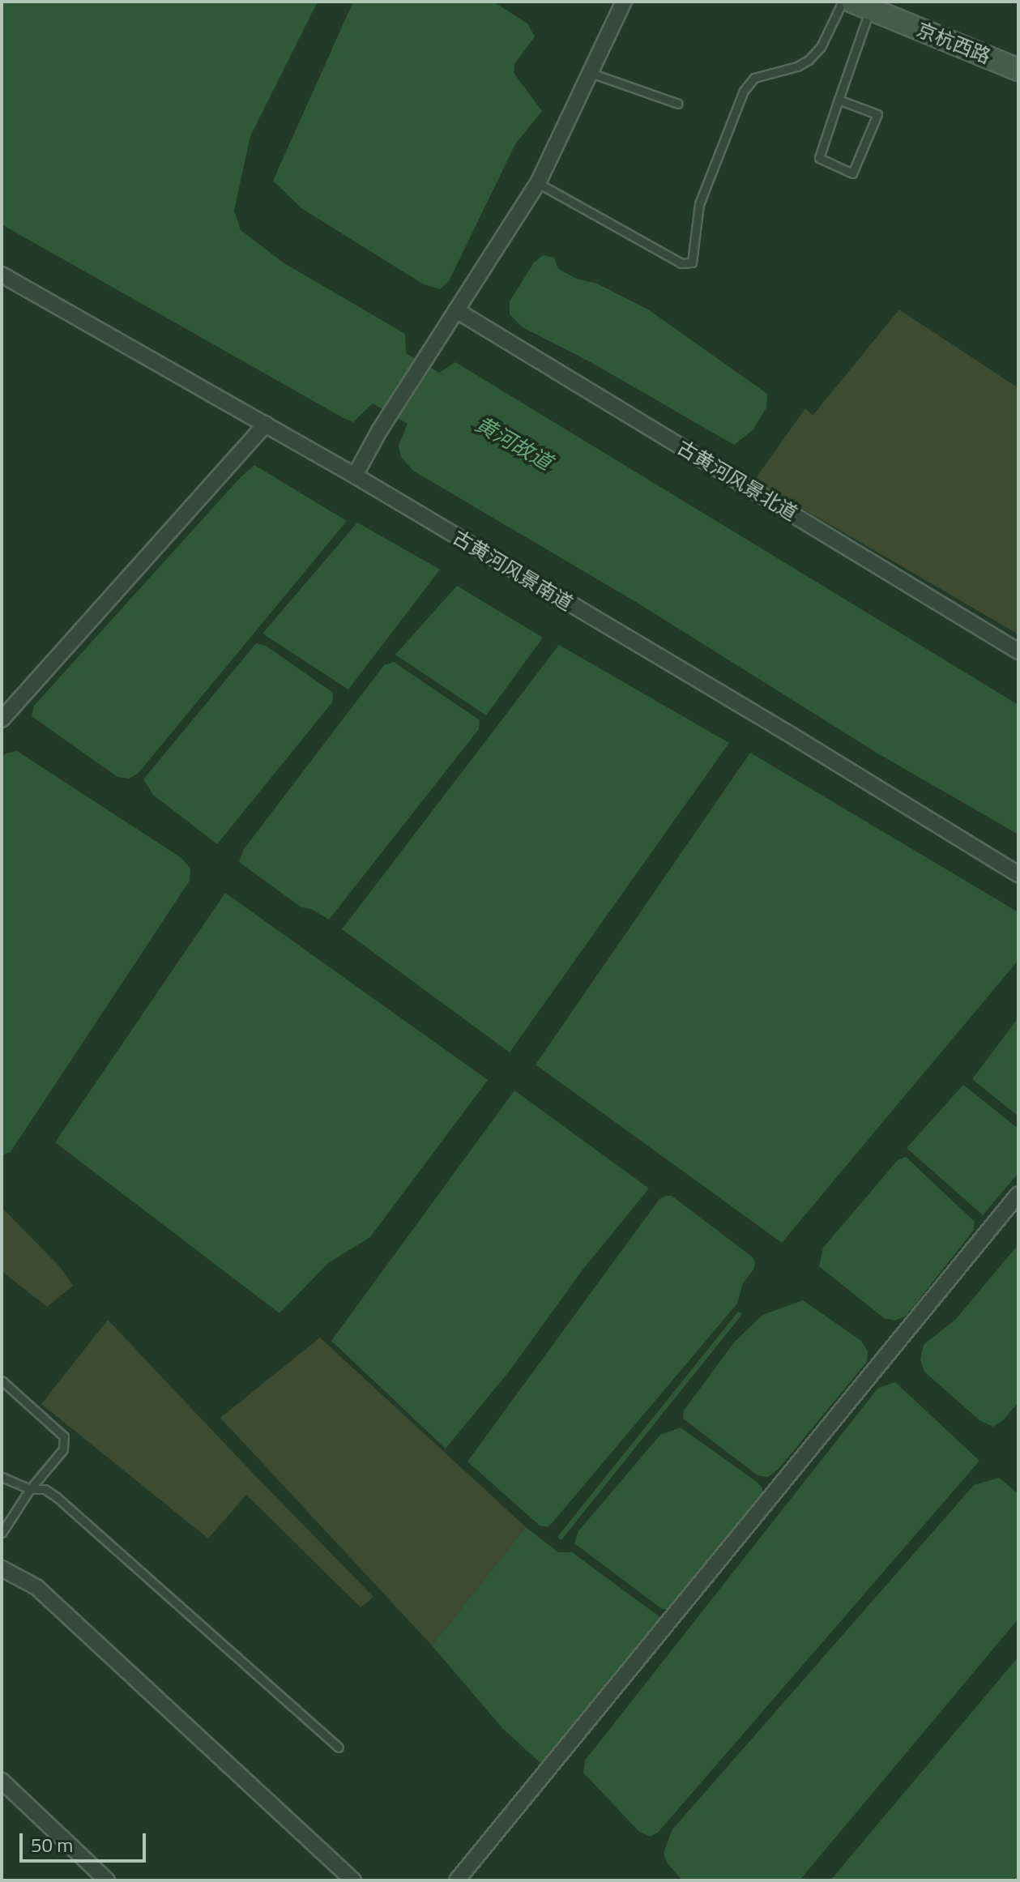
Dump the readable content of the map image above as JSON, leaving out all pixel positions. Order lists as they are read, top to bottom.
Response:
{
  "streets": {
    "main road": ["京杭西路"],
    "street": ["古黄河风景北道", "古黄河风景南道"]
  },
  "water": ["黄河故道"],
  "scale_bar": "50 m"
}
